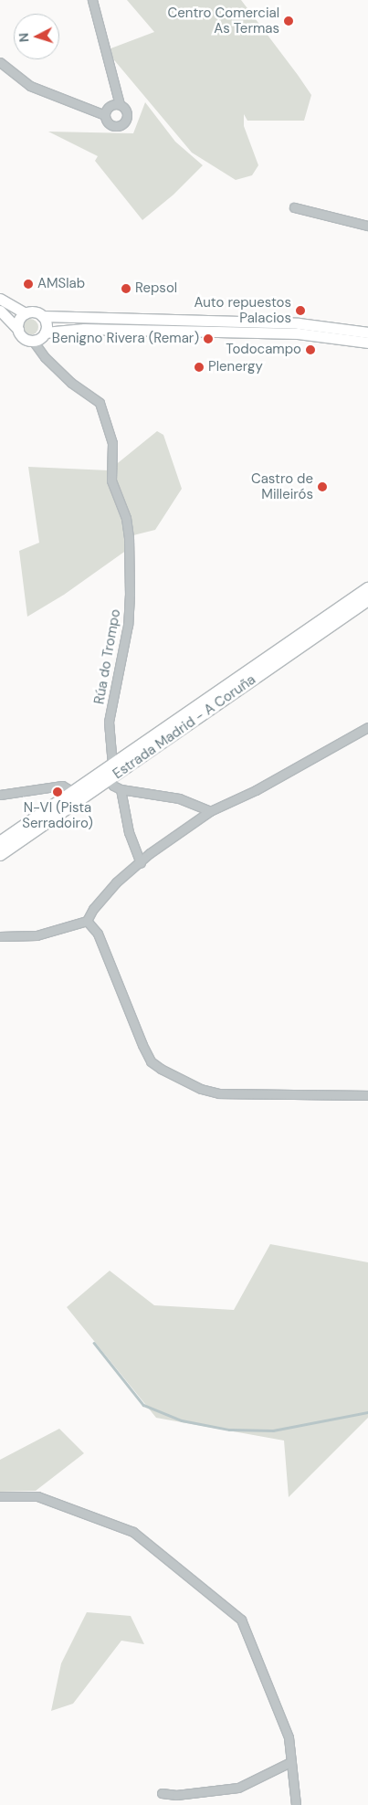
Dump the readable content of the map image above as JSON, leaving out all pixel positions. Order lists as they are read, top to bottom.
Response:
{
  "streets": {
    "highway": ["Estrada Madrid - A Coruña"],
    "street": ["Rúa do Trompo"]
  },
  "crossings": [
    ["Rúa do Trompo", "Estrada Madrid - A Coruña"]
  ],
  "places": [
    "Centro Comercial As Termas",
    "AMSlab",
    "Repsol",
    "Auto repuestos Palacios",
    "Benigno Rivera (Remar)",
    "Todocampo",
    "Plenergy",
    "Castro de Milleirós",
    "N-VI (Pista Serradoiro)"
  ],
  "north": "left"
}
